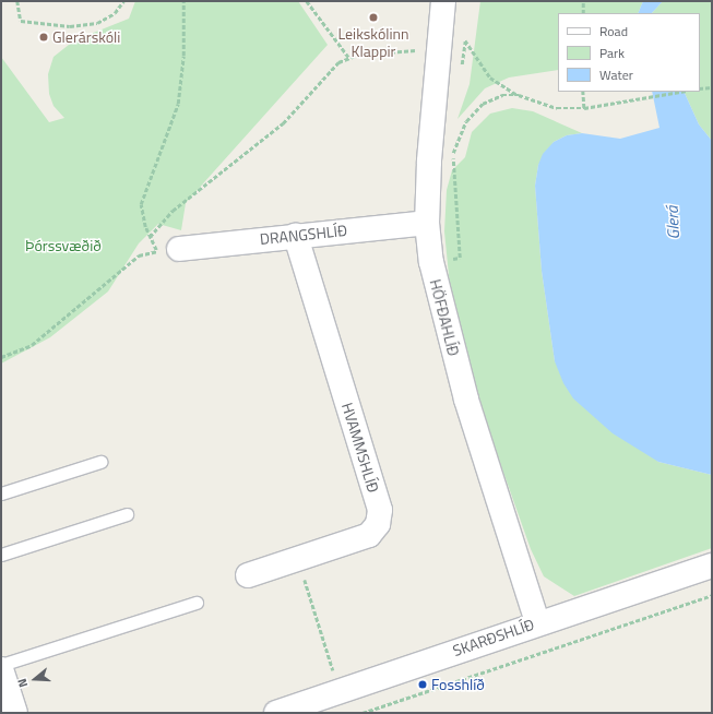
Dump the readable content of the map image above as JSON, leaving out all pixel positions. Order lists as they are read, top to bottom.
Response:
{
  "streets": {
    "street": [
      "DRANGSHLÍÐ",
      "HÖFÐAHLÍÐ",
      "HVAMMSHLÍÐ",
      "SKARÐSHLÍÐ"
    ]
  },
  "crossings": [
    ["DRANGSHLÍÐ", "HÖFÐAHLÍÐ"],
    ["DRANGSHLÍÐ", "HVAMMSHLÍÐ"],
    ["HÖFÐAHLÍÐ", "SKARÐSHLÍÐ"]
  ],
  "water": ["Glerá"],
  "parks": ["Þórssvæðið"],
  "places": ["Leikskólinn Klappir", "Glerárskóli", "Fosshlíð"],
  "legend": ["Road", "Park", "Water"],
  "north": "left"
}
